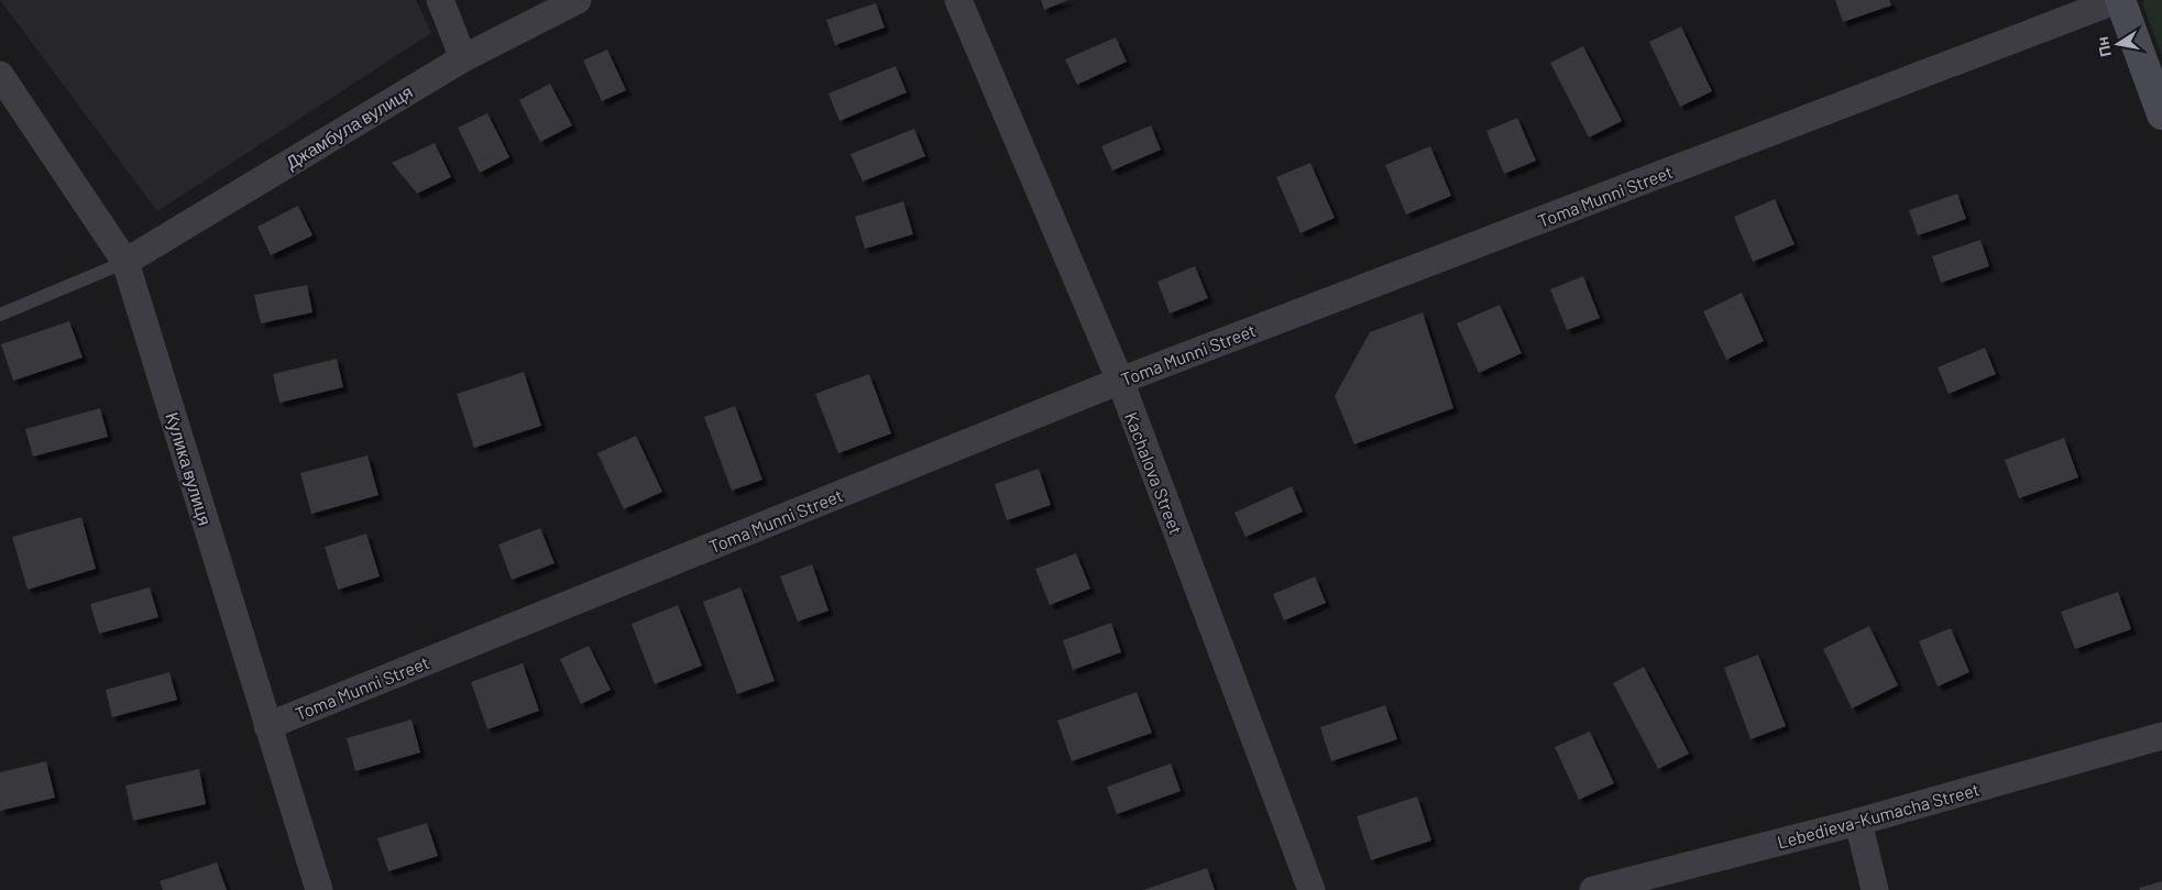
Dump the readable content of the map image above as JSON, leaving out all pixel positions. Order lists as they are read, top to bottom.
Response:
{
  "streets": {
    "street": [
      "Джамбула вулиця",
      "Toma Munni Street",
      "Кулика вулиця",
      "Kachalova Street",
      "Lebedieva-Kumacha Street"
    ]
  },
  "crossings": [
    ["Джамбула вулиця", "Кулика вулиця"],
    ["Toma Munni Street", "Кулика вулиця"],
    ["Toma Munni Street", "Kachalova Street"]
  ],
  "north": "left"
}
